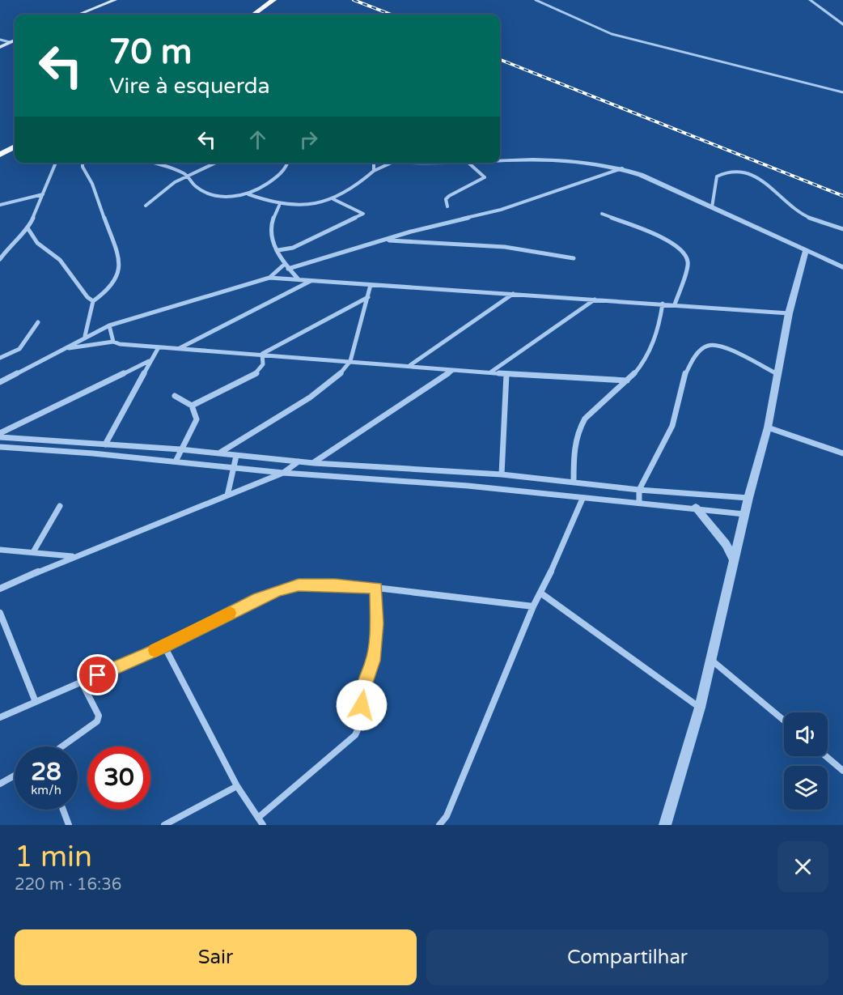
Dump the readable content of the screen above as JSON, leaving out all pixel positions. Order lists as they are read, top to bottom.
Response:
{
  "page": {
    "turn": ["70 m", "Vire à esquerda"],
    "speed": "28 km/h",
    "limit": "30",
    "heading": ["1 min", "220 m · 16:36"],
    "buttons": ["Sair", "Compartilhar"]
  }
}
